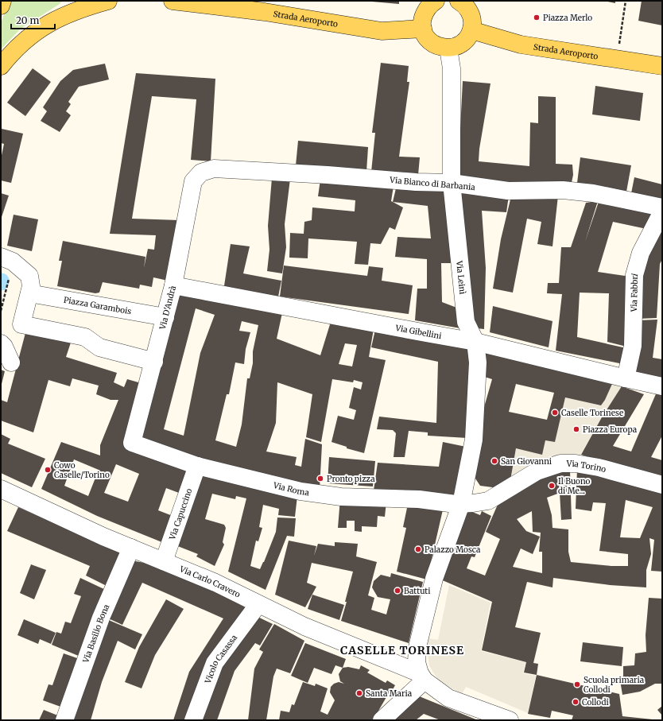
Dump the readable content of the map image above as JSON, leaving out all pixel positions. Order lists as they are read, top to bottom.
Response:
{
  "streets": {
    "main road": ["Strada Aeroporto"],
    "street": [
      "Via Bianco di Barbania",
      "Via Leinì",
      "Via Fabbri",
      "Piazza Garambois",
      "Via D'Andrà",
      "Via Gibellini",
      "Via Torino",
      "Via Roma",
      "Via Capuccino",
      "Via Carlo Cravero",
      "Via Basilio Bona",
      "Vicolo Casassa"
    ]
  },
  "crossings": [
    ["Via Bianco di Barbania", "Via Leinì"],
    ["Via Bianco di Barbania", "Via D'Andrà"],
    ["Via Leinì", "Via Gibellini"],
    ["Via Leinì", "Via Torino"],
    ["Via Leinì", "Via Roma"],
    ["Via Fabbri", "Via Gibellini"],
    ["Piazza Garambois", "Via D'Andrà"],
    ["Via D'Andrà", "Via Gibellini"],
    ["Via D'Andrà", "Via Roma"],
    ["Via Torino", "Via Roma"],
    ["Via Roma", "Via Capuccino"],
    ["Via Capuccino", "Via Carlo Cravero"],
    ["Via Carlo Cravero", "Via Basilio Bona"],
    ["Via Carlo Cravero", "Vicolo Casassa"]
  ],
  "districts": ["CASELLE TORINESE"],
  "places": [
    "Piazza Merlo",
    "Caselle Torinese",
    "Piazza Europa",
    "San Giovanni",
    "Cowo Caselle/Torino",
    "Pronto pizza",
    "Il Buono di Me...",
    "Palazzo Mosca",
    "Battuti",
    "Scuola primaria Collodi",
    "Santa Maria",
    "Collodi"
  ],
  "scale_bar": "20 m"
}
